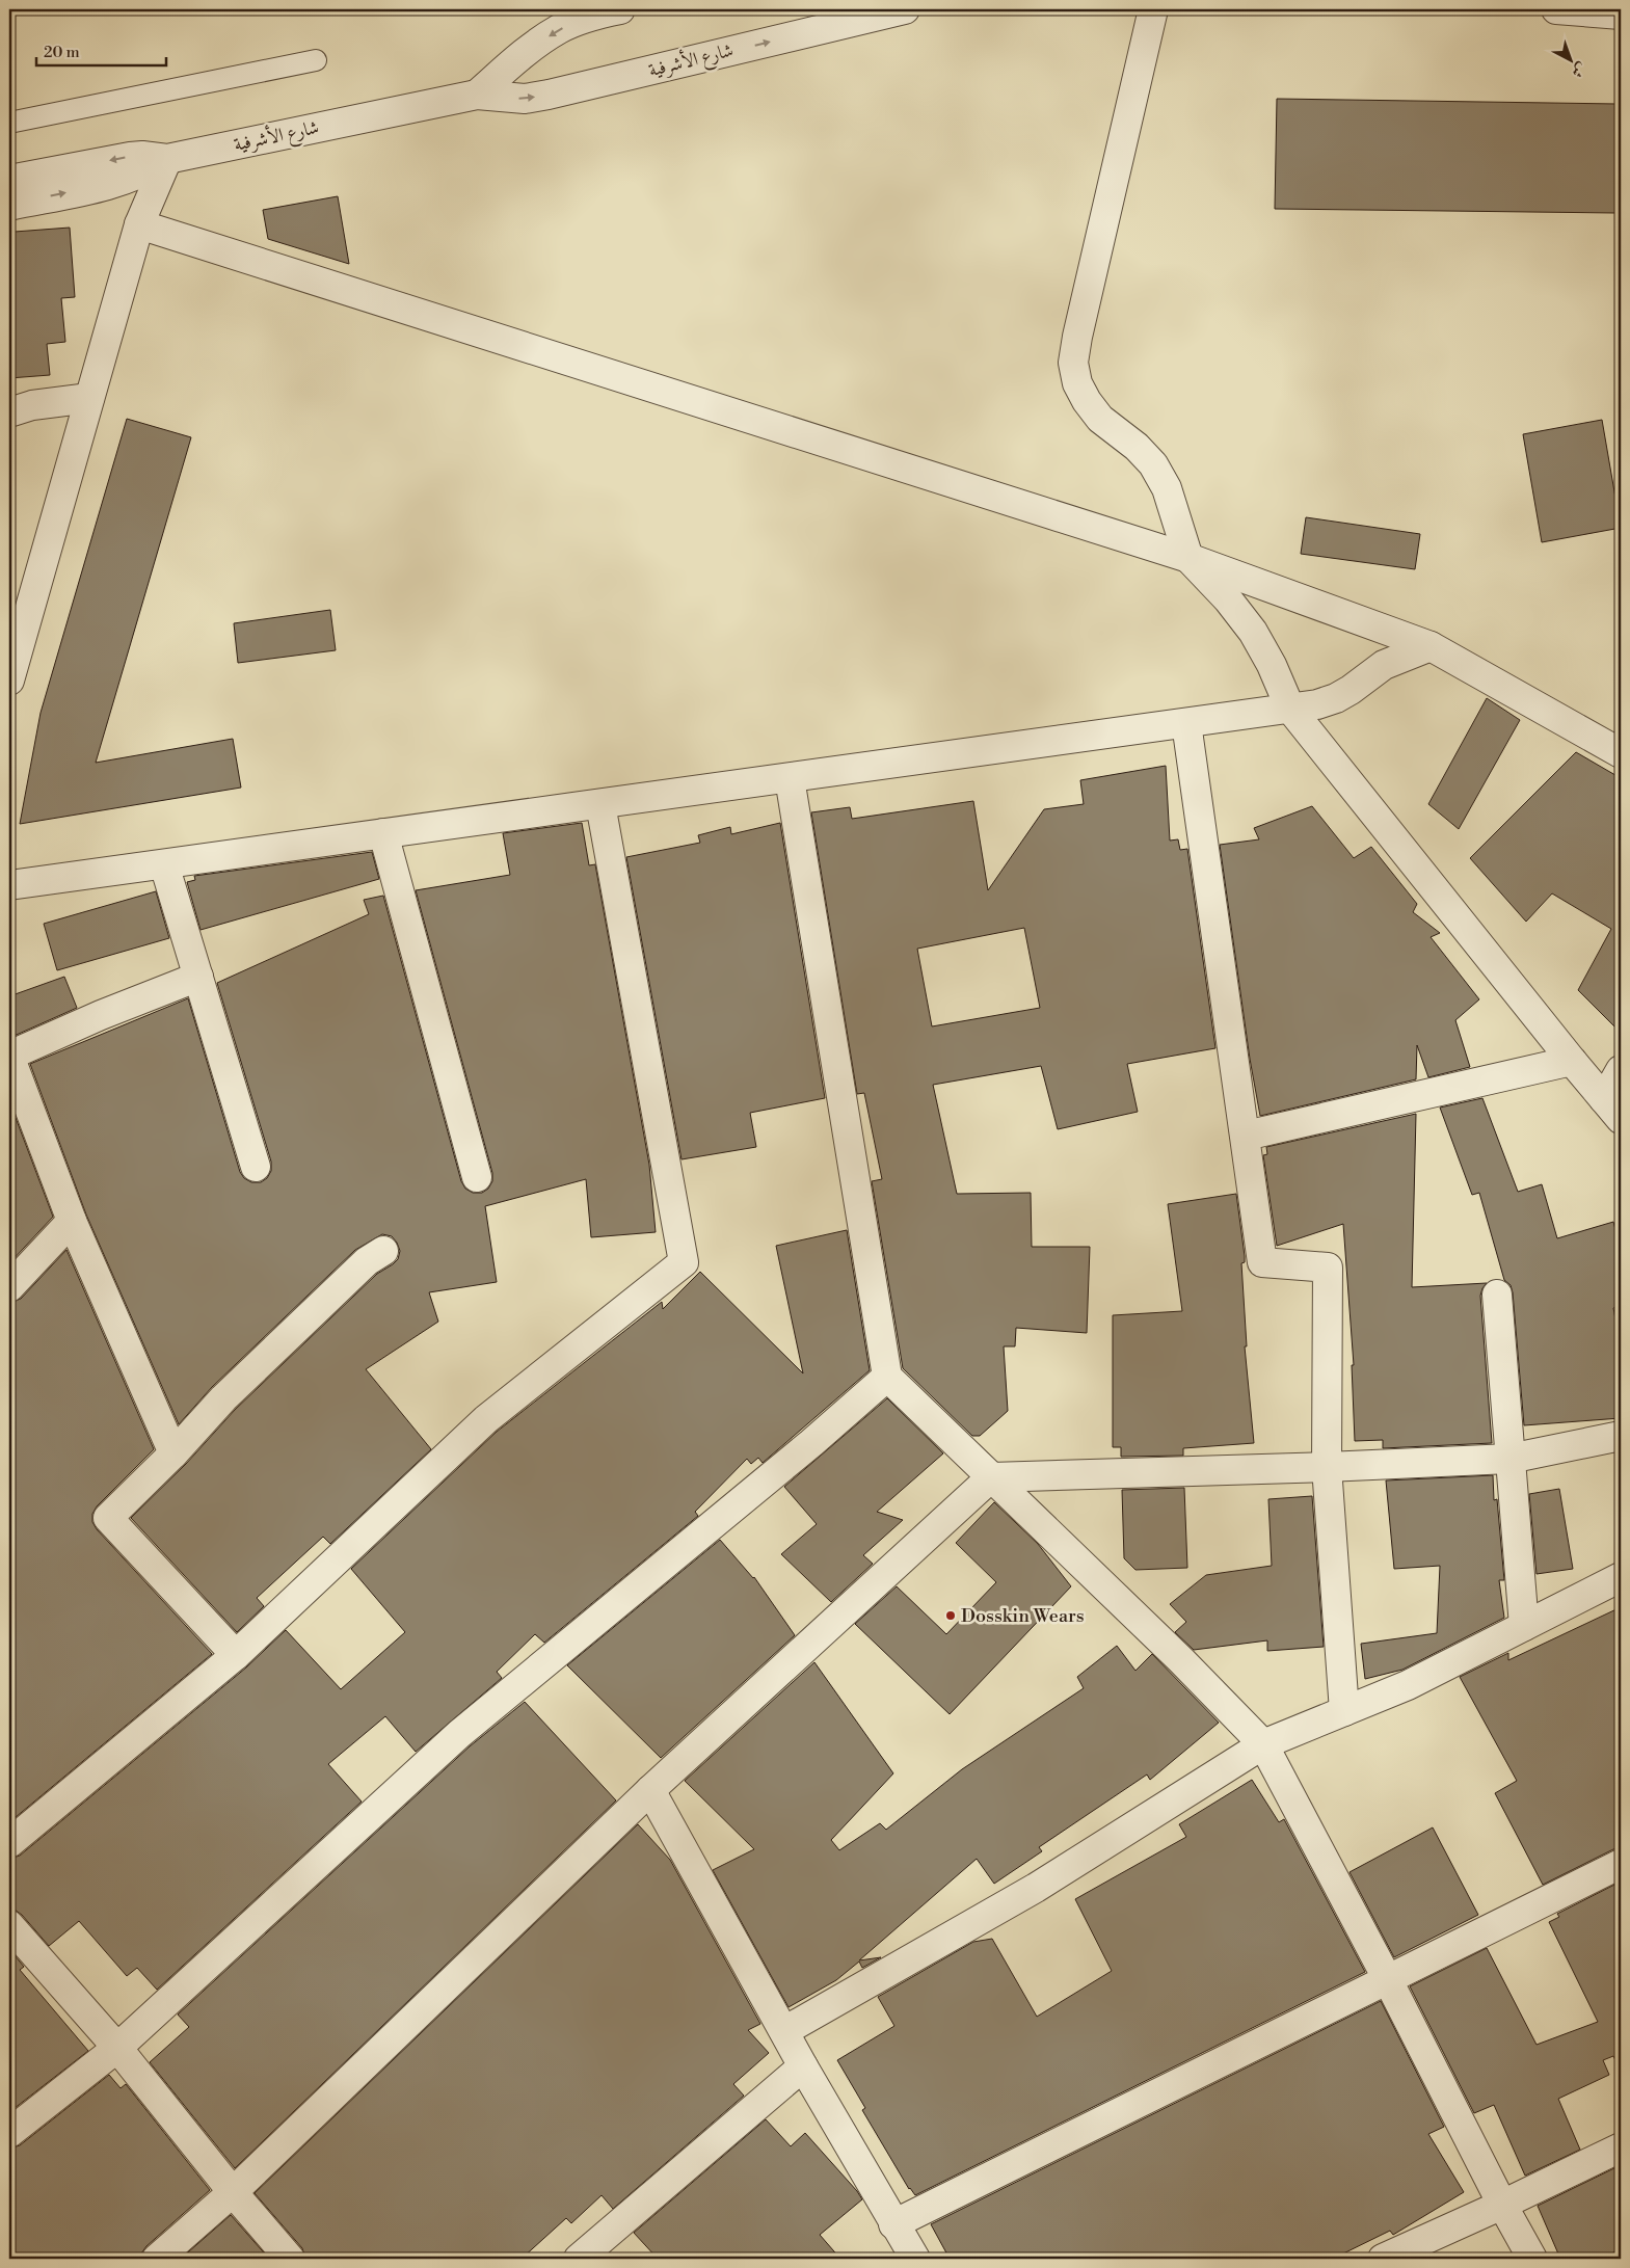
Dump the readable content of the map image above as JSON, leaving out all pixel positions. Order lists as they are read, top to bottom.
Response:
{
  "streets": {
    "street": ["شارع الأشرفية"]
  },
  "places": ["Dosskin Wears"],
  "scale_bar": "20 m",
  "north": "bottom right"
}
